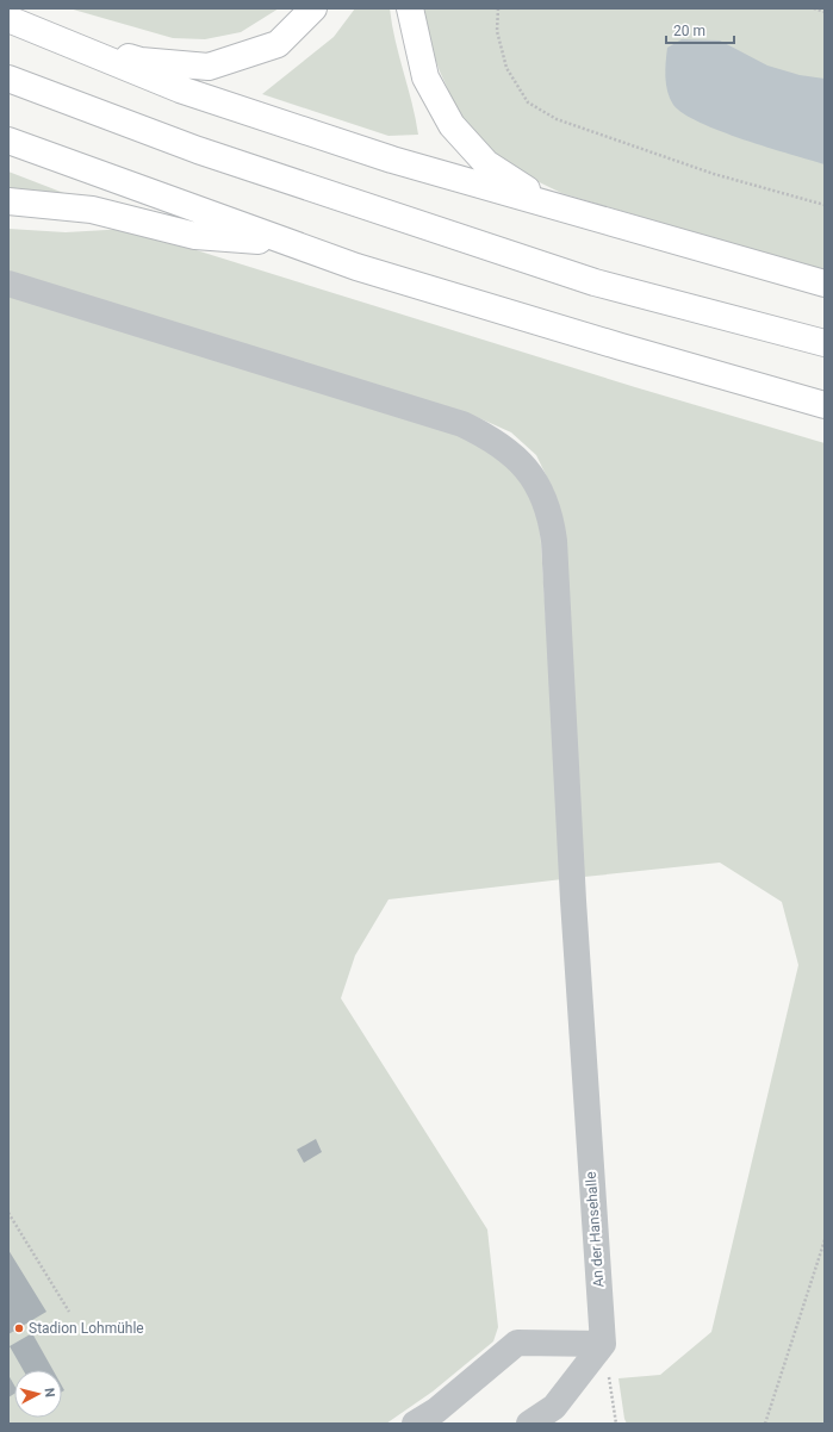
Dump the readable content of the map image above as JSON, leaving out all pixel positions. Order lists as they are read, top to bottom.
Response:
{
  "streets": {
    "street": ["An der Hansehalle"]
  },
  "places": ["Stadion Lohmühle"],
  "scale_bar": "20 m",
  "north": "right"
}
